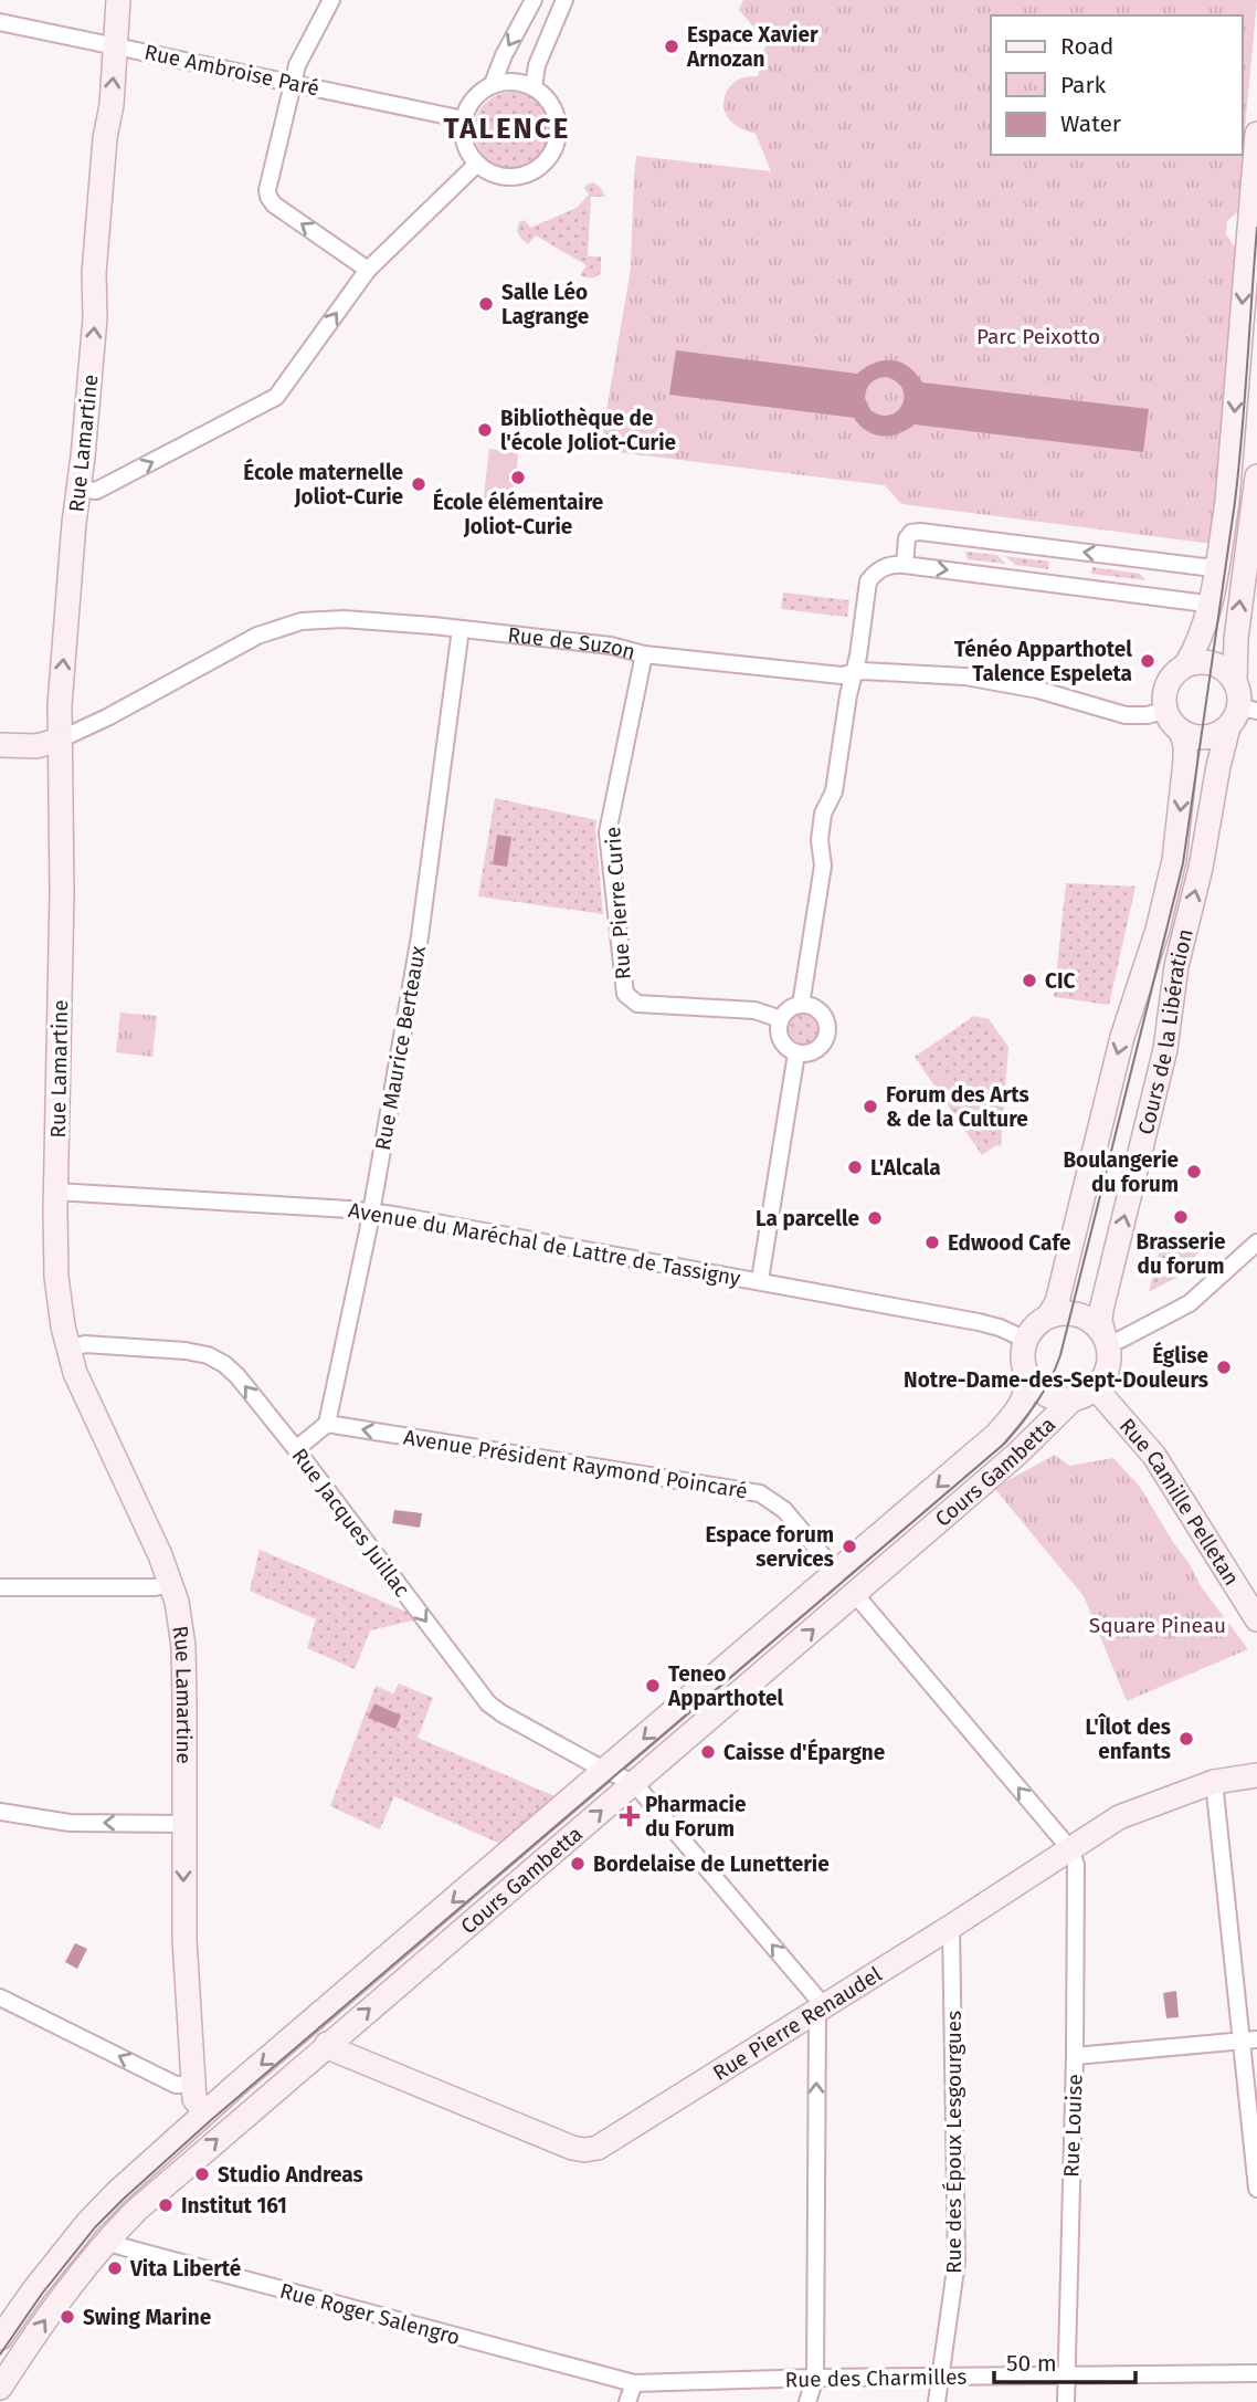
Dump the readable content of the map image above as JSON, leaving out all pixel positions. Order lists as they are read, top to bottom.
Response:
{
  "streets": {
    "main road": [
      "Rue Lamartine",
      "Rue de Suzon",
      "Cours de la Libération",
      "Cours Gambetta",
      "Rue Camille Pelletan",
      "Rue Pierre Renaudel"
    ],
    "street": [
      "Rue Ambroise Paré",
      "Rue Pierre Curie",
      "Rue Maurice Berteaux",
      "Avenue du Maréchal de Lattre de Tassigny",
      "Avenue Président Raymond Poincaré",
      "Rue Jacques Juillac",
      "Rue Louise",
      "Rue des Époux Lesgourgues",
      "Rue Roger Salengro",
      "Rue des Charmilles"
    ]
  },
  "crossings": [
    ["Rue Ambroise Paré", "Rue Lamartine"],
    ["Rue Lamartine", "Rue de Suzon"],
    ["Rue Lamartine", "Avenue du Maréchal de Lattre de Tassigny"],
    ["Rue Lamartine", "Cours Gambetta"],
    ["Rue Lamartine", "Rue Jacques Juillac"],
    ["Rue de Suzon", "Rue Pierre Curie"],
    ["Rue de Suzon", "Cours de la Libération"],
    ["Rue de Suzon", "Rue Maurice Berteaux"],
    ["Cours de la Libération", "Avenue du Maréchal de Lattre de Tassigny"],
    ["Cours de la Libération", "Cours Gambetta"],
    ["Cours de la Libération", "Rue Camille Pelletan"],
    ["Rue Maurice Berteaux", "Avenue du Maréchal de Lattre de Tassigny"],
    ["Rue Maurice Berteaux", "Avenue Président Raymond Poincaré"],
    ["Avenue du Maréchal de Lattre de Tassigny", "Cours Gambetta"],
    ["Avenue du Maréchal de Lattre de Tassigny", "Rue Camille Pelletan"],
    ["Avenue Président Raymond Poincaré", "Cours Gambetta"],
    ["Cours Gambetta", "Rue Camille Pelletan"],
    ["Cours Gambetta", "Rue Jacques Juillac"],
    ["Cours Gambetta", "Rue Pierre Renaudel"],
    ["Cours Gambetta", "Rue Roger Salengro"],
    ["Rue Pierre Renaudel", "Rue Louise"],
    ["Rue Pierre Renaudel", "Rue des Époux Lesgourgues"],
    ["Rue Louise", "Rue des Charmilles"],
    ["Rue des Époux Lesgourgues", "Rue des Charmilles"],
    ["Rue Roger Salengro", "Rue des Charmilles"]
  ],
  "one_way": ["Avenue Président Raymond Poincaré"],
  "districts": ["TALENCE"],
  "parks": ["Parc Peixotto", "Square Pineau"],
  "places": {
    "other": [
      "Espace Xavier Arnozan",
      "Salle Léo Lagrange",
      "Bibliothèque de l'école Joliot-Curie",
      "École élémentaire Joliot-Curie",
      "École maternelle Joliot-Curie",
      "Ténéo Apparthotel Talence Espeleta",
      "CIC",
      "Forum des Arts & de la Culture",
      "L'Alcala",
      "Boulangerie du forum",
      "Brasserie du forum",
      "La parcelle",
      "Edwood Cafe",
      "Église Notre-Dame-des-Sept-Douleurs",
      "Espace forum services",
      "Teneo Apparthotel",
      "L'Îlot des enfants",
      "Caisse d'Épargne",
      "Bordelaise de Lunetterie",
      "Studio Andreas",
      "Institut 161",
      "Vita Liberté",
      "Swing Marine"
    ],
    "health": ["Pharmacie du Forum"]
  },
  "legend": ["Road", "Park", "Water"],
  "scale_bar": "50 m"
}
